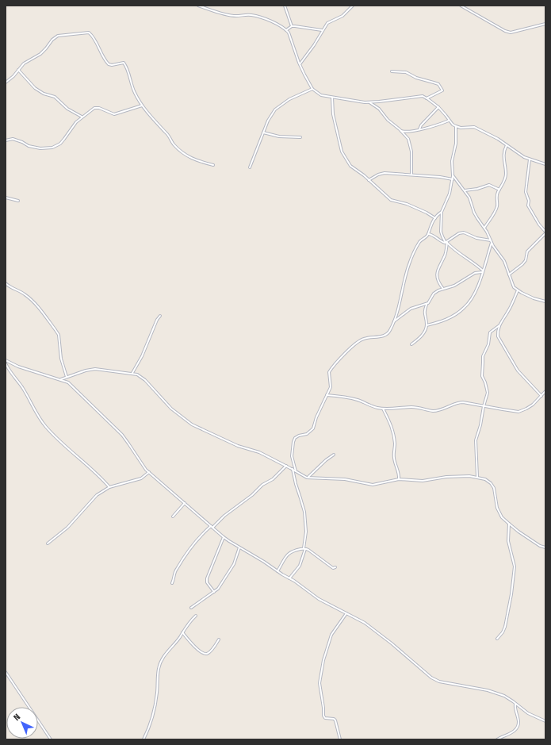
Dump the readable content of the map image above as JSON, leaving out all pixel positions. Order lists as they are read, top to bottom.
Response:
{
  "north": "top left"
}
